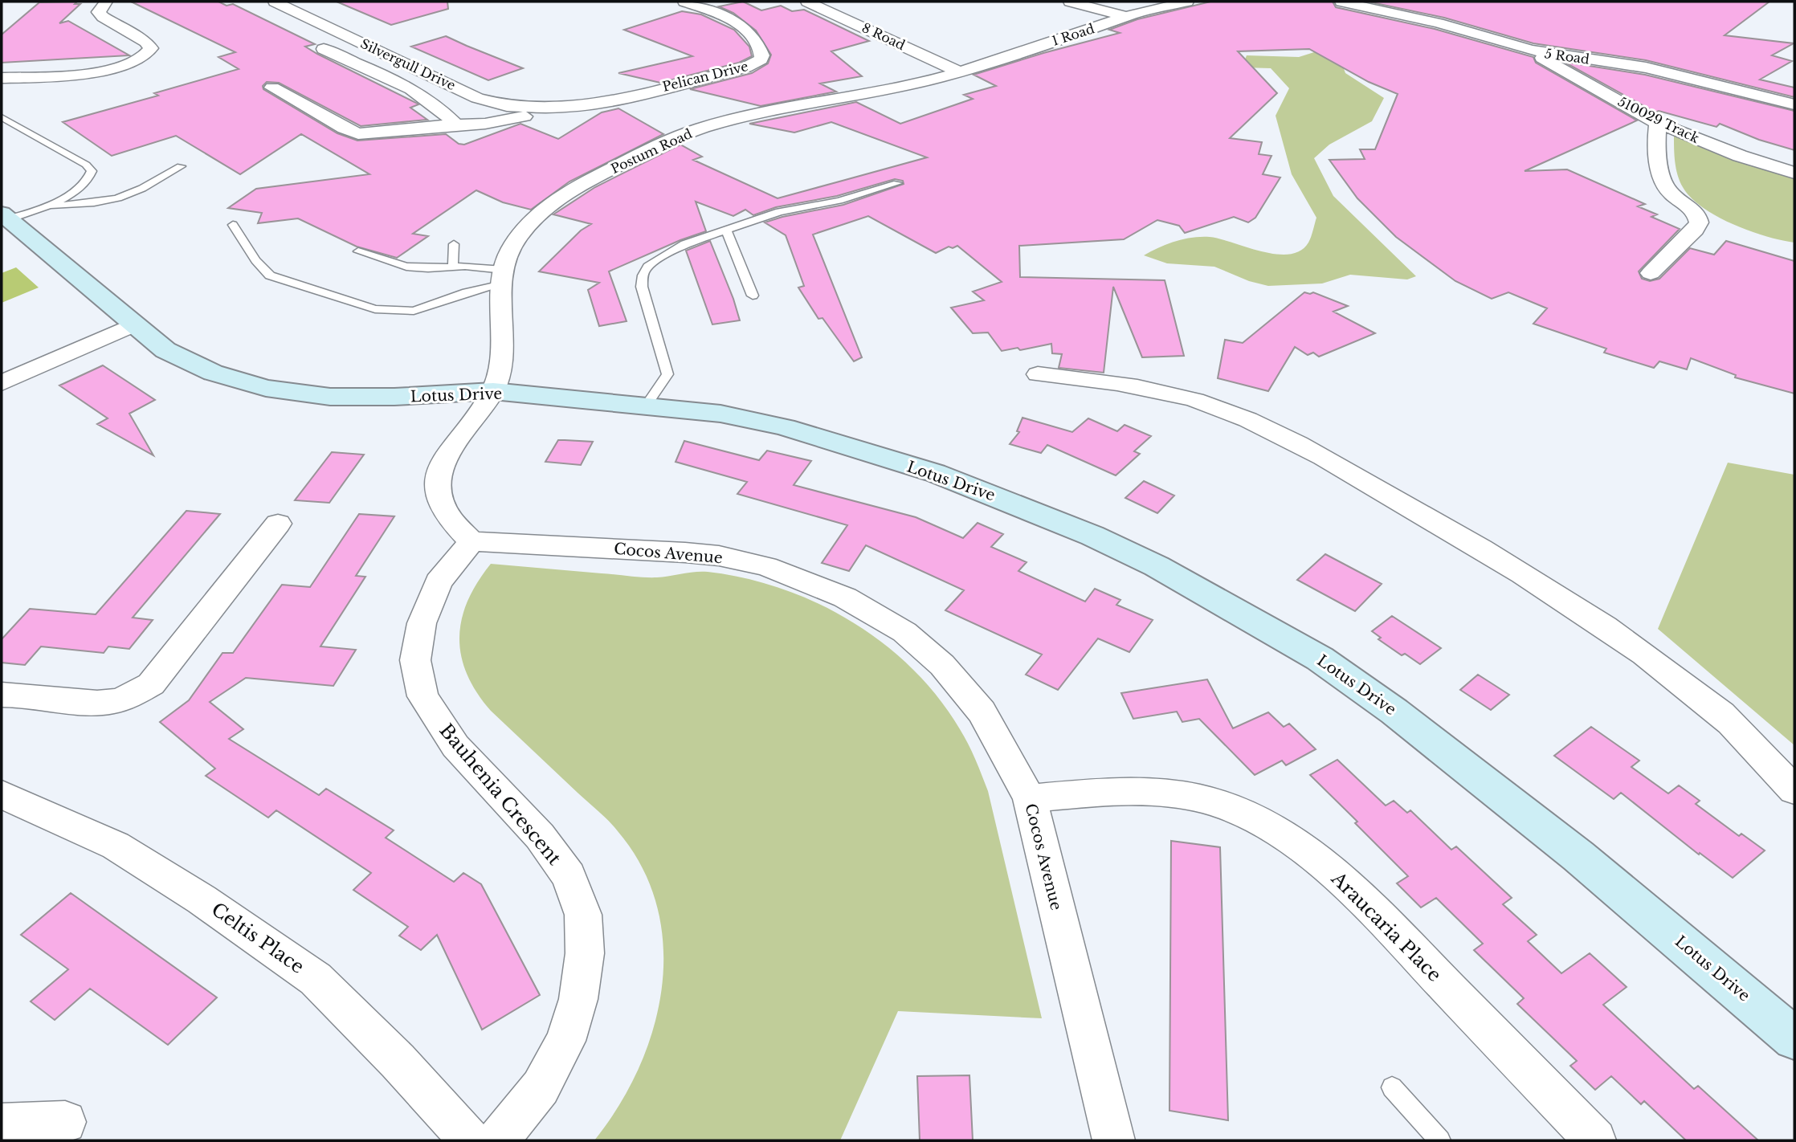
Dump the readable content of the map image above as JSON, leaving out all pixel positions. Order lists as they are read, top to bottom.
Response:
{
  "streets": {
    "street": [
      "1 Road",
      "8 Road",
      "5 Road",
      "Silvergull Drive",
      "Pelican Drive",
      "510029 Track",
      "Postum Road",
      "Lotus Drive",
      "Cocos Avenue",
      "Bauhenia Crescent",
      "Araucaria Place",
      "Celtis Place"
    ]
  },
  "crossings": [
    ["1 Road", "8 Road"],
    ["1 Road", "Postum Road"],
    ["8 Road", "Postum Road"],
    ["5 Road", "510029 Track"],
    ["Silvergull Drive", "Pelican Drive"],
    ["Postum Road", "Lotus Drive"],
    ["Cocos Avenue", "Bauhenia Crescent"],
    ["Cocos Avenue", "Araucaria Place"]
  ]
}
